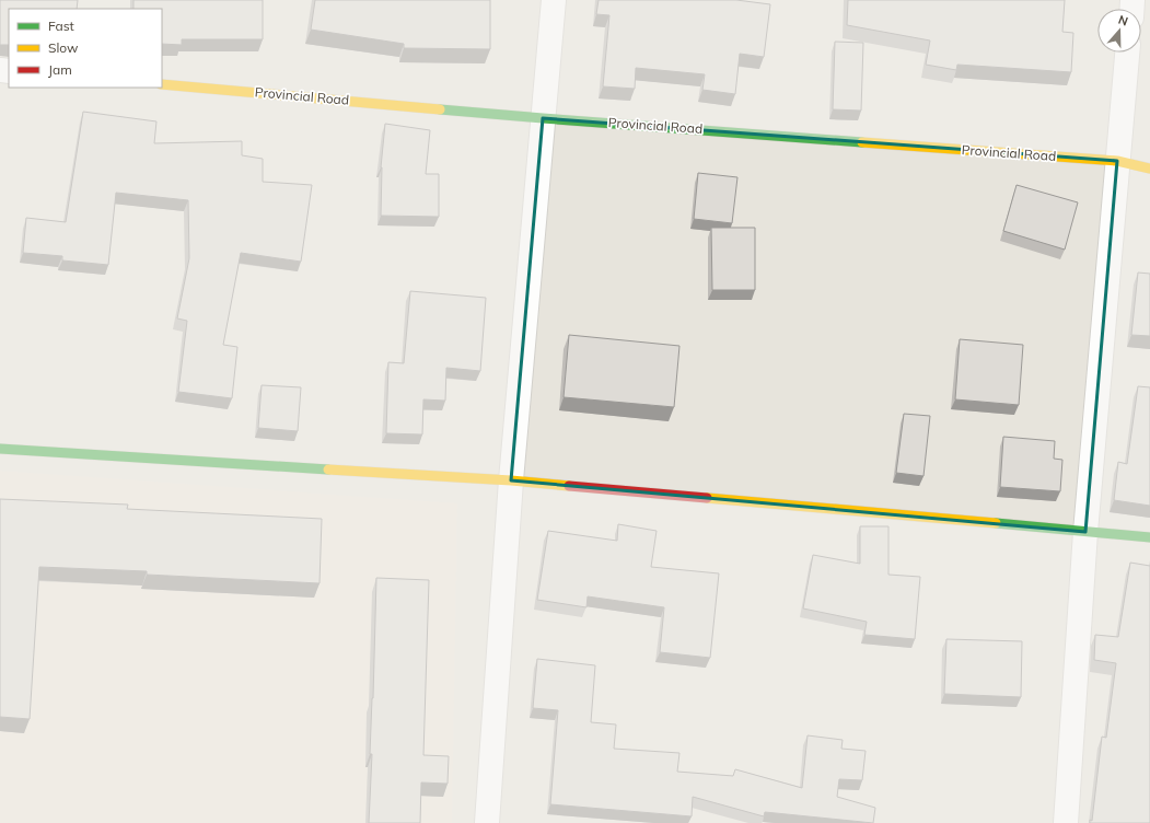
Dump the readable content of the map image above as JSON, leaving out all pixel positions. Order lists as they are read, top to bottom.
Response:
{
  "streets": {
    "street": ["Provincial Road"]
  },
  "legend": ["Fast", "Slow", "Jam"],
  "north": "top"
}
